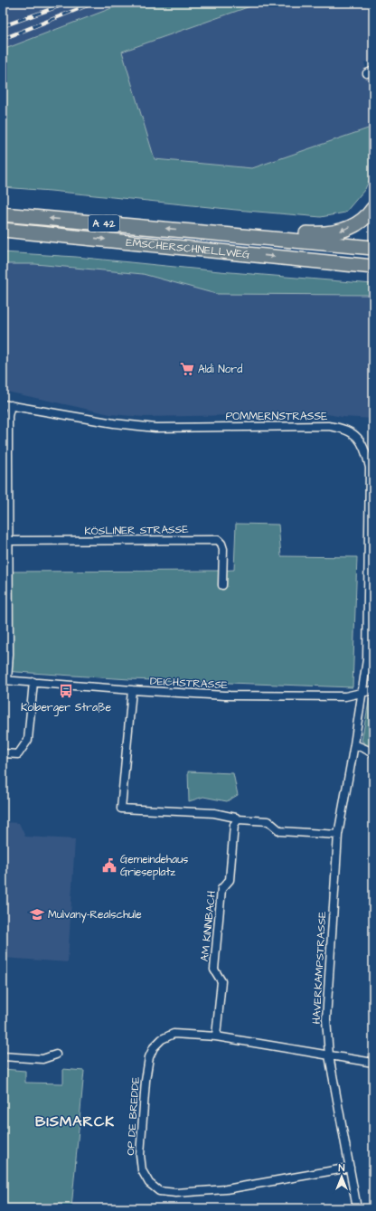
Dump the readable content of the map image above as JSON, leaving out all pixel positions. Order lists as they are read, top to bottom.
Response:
{
  "streets": {
    "highway": ["A 42", "EMSCHERSCHNELLWEG"],
    "street": [
      "POMMERNSTRASSE",
      "KÖSLINER STRASSE",
      "DEICHSTRASSE",
      "AM KINNBACH",
      "HAVERKAMPSTRASSE",
      "OP DE BREDDE"
    ]
  },
  "crossings": [
    ["POMMERNSTRASSE", "DEICHSTRASSE"],
    ["POMMERNSTRASSE", "HAVERKAMPSTRASSE"],
    ["DEICHSTRASSE", "HAVERKAMPSTRASSE"],
    ["AM KINNBACH", "OP DE BREDDE"],
    ["HAVERKAMPSTRASSE", "OP DE BREDDE"]
  ],
  "districts": ["BISMARCK"],
  "places": {
    "supermarket": ["Aldi Nord"],
    "bus stop": ["Kolberger Straße"],
    "public building": ["Gemeindehaus Grieseplatz"],
    "school or university": ["Mulvany-Realschule"]
  },
  "north": "top"
}
